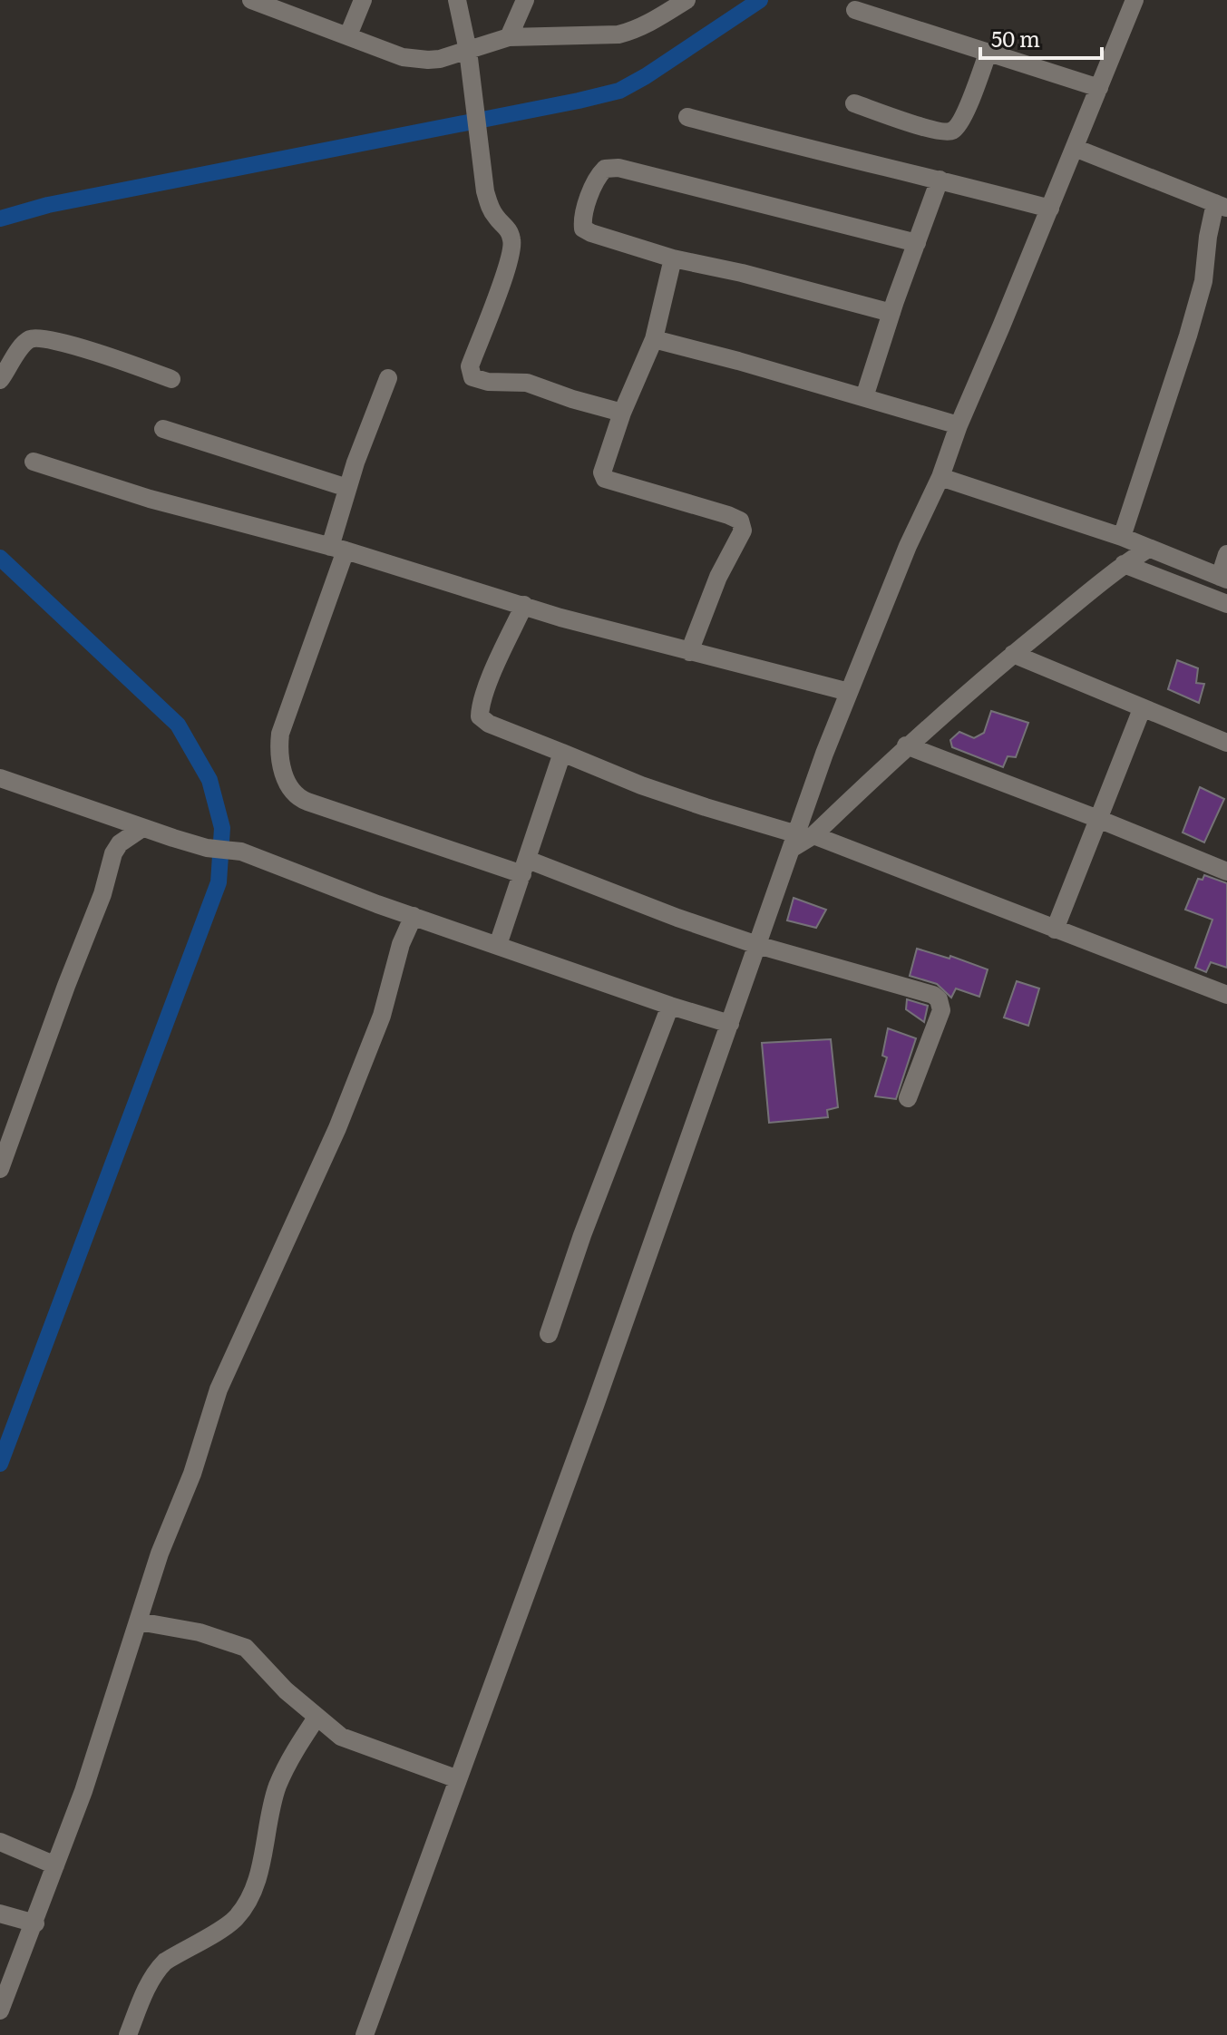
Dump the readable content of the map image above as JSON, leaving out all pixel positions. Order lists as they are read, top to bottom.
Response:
{
  "scale_bar": "50 m"
}
